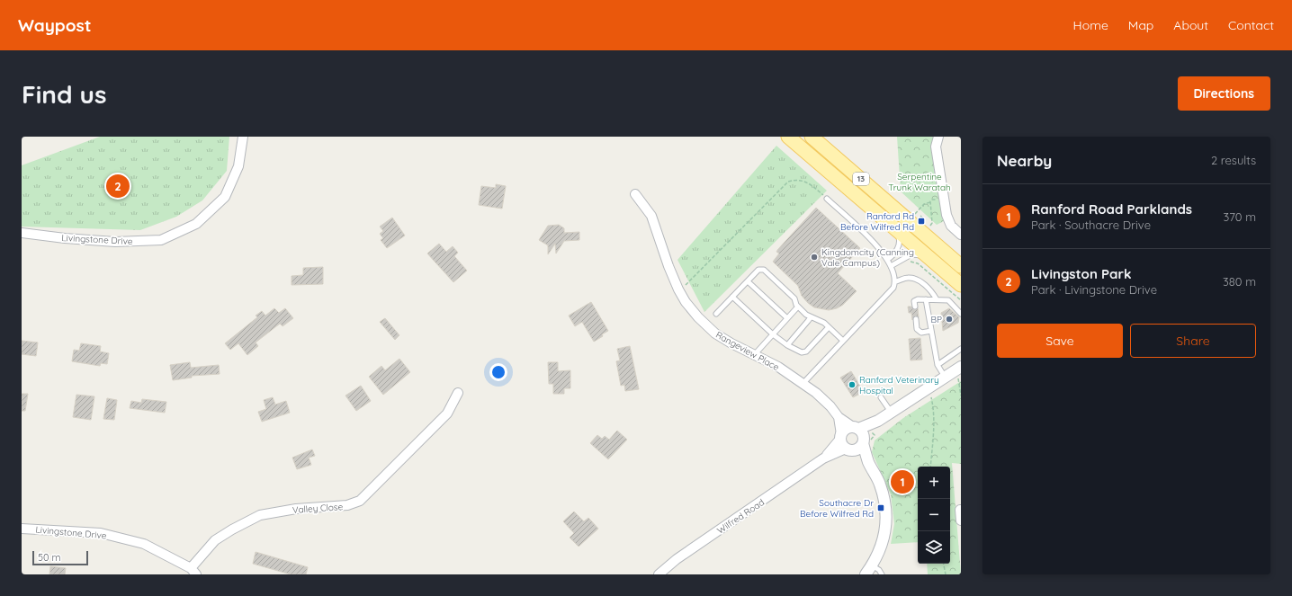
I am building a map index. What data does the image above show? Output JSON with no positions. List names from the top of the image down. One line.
{"streets":{"main road":["13"],"street":["Livingstone Drive","Rangeview Place","Valley Close","Wilfred Road"]},"crossings":[["Livingstone Drive","Valley Close"],["Rangeview Place","Wilfred Road"]],"parks":["Serpentine Trunk Waratah"],"places":{"transit":["Ranford Rd Before Wilfred Rd","Southacre Dr Before Wilfred Rd"],"other":["Kingdomcity (Canning Vale Campus)","BP","Ranford Veterinary Hospital"]},"scale_bar":"50 m","page":{"header":"Waypost","nav":["Home","Map","About","Contact"],"buttons":["Directions",["Save","Share"]],"title":"Find us","heading":["Nearby","2 results"],"pins":["2","1"],"list":[{"mark":"1","name":"Ranford Road Parklands","note":"Park · Southacre Drive","value":"370 m"},{"mark":"2","name":"Livingston Park","note":"Park · Livingstone Drive","value":"380 m"}],"map_buttons":["+","−"],"scale":"50 m"}}
